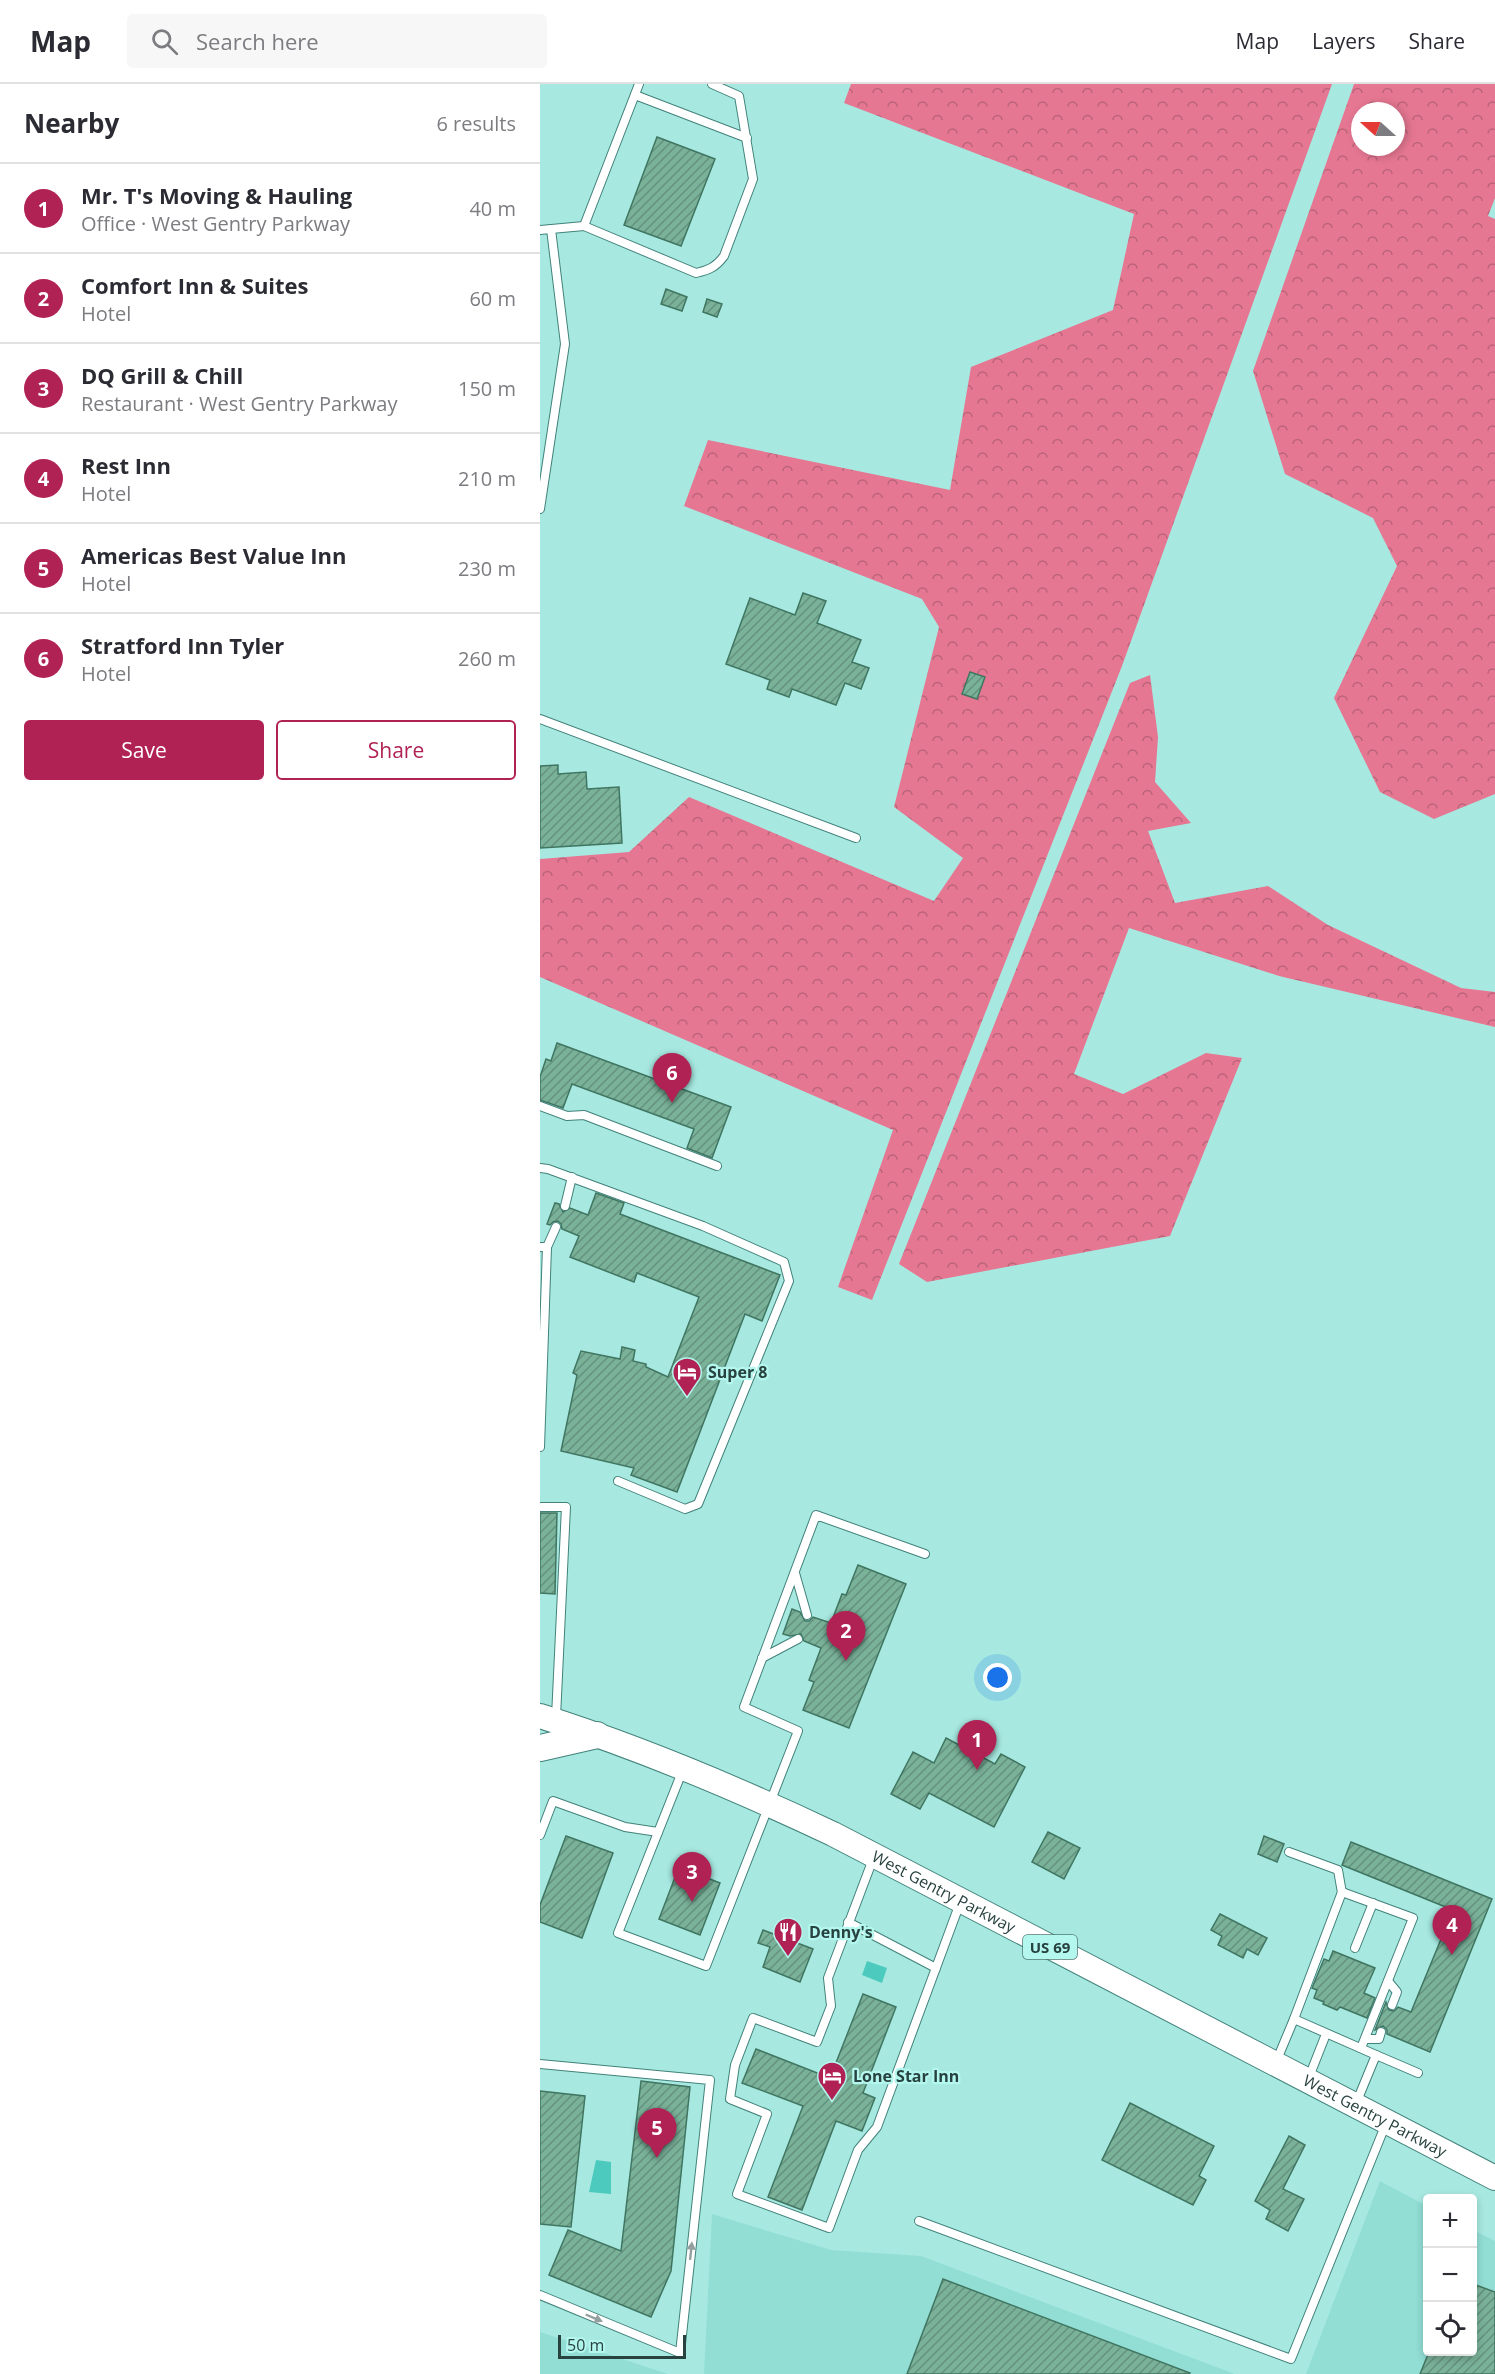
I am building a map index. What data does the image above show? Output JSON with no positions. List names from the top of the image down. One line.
{"streets":{"main road":["West Gentry Parkway","US 69"]},"places":{"hotel":["Super 8","Lone Star Inn"],"restaurant":["Denny's"]},"scale_bar":"50 m","north":"left","page":{"header":"Map","search":"Search here","nav":["Map","Layers","Share"],"heading":["Nearby","6 results"],"list":[{"mark":"1","name":"Mr. T's Moving & Hauling","note":"Office · West Gentry Parkway","value":"40 m"},{"mark":"2","name":"Comfort Inn & Suites","note":"Hotel","value":"60 m"},{"mark":"3","name":"DQ Grill & Chill","note":"Restaurant · West Gentry Parkway","value":"150 m"},{"mark":"4","name":"Rest Inn","note":"Hotel","value":"210 m"},{"mark":"5","name":"Americas Best Value Inn","note":"Hotel","value":"230 m"},{"mark":"6","name":"Stratford Inn Tyler","note":"Hotel","value":"260 m"}],"buttons":["Save","Share"],"pins":["6","2","1","3","4","5"],"map_buttons":["+","−"],"scale":"50 m"}}
